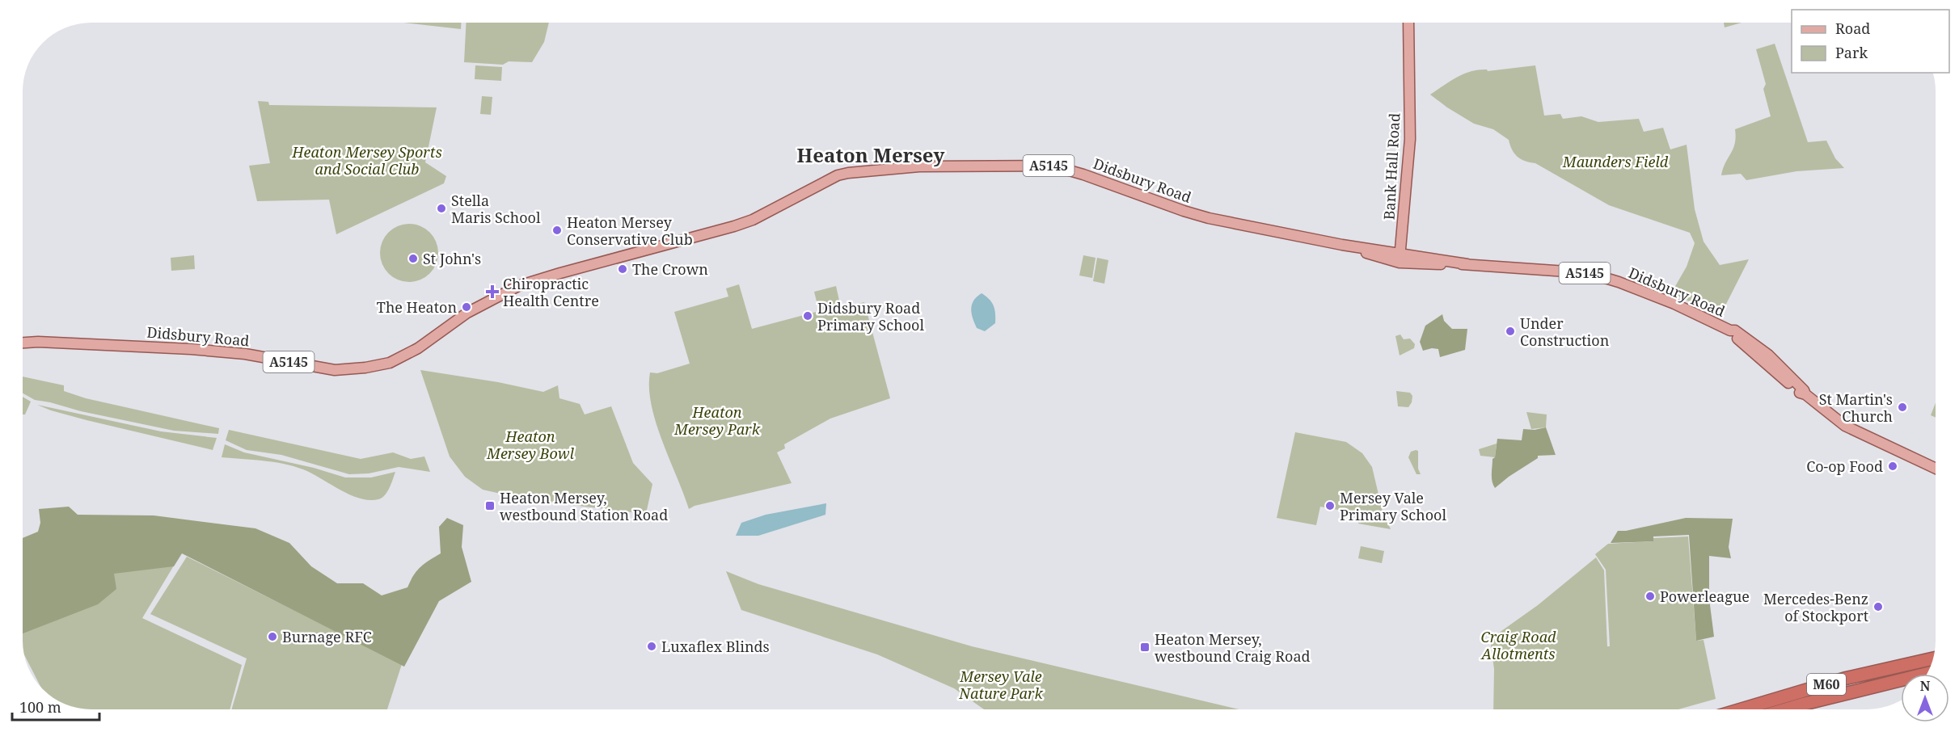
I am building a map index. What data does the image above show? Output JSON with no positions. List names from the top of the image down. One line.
{"streets":{"highway":["M60"],"main road":["A5145","Bank Hall Road","Didsbury Road"]},"crossings":[["Bank Hall Road","Didsbury Road"]],"districts":["Heaton Mersey"],"parks":["Heaton Mersey Sports and Social Club","Maunders Field","Heaton Mersey Park","Heaton Mersey Bowl","Craig Road Allotments","Mersey Vale Nature Park"],"places":{"other":["Stella Maris School","Heaton Mersey Conservative Club","St John's","The Crown","The Heaton","Didsbury Road Primary School","Under Construction","St Martin's Church","Co-op Food","Mersey Vale Primary School","Powerleague","Mercedes-Benz of Stockport","Burnage RFC","Luxaflex Blinds"],"health":["Chiropractic Health Centre"],"transit":["Heaton Mersey, westbound Station Road","Heaton Mersey, westbound Craig Road"]},"legend":["Road","Park"],"scale_bar":"100 m","north":"top"}
